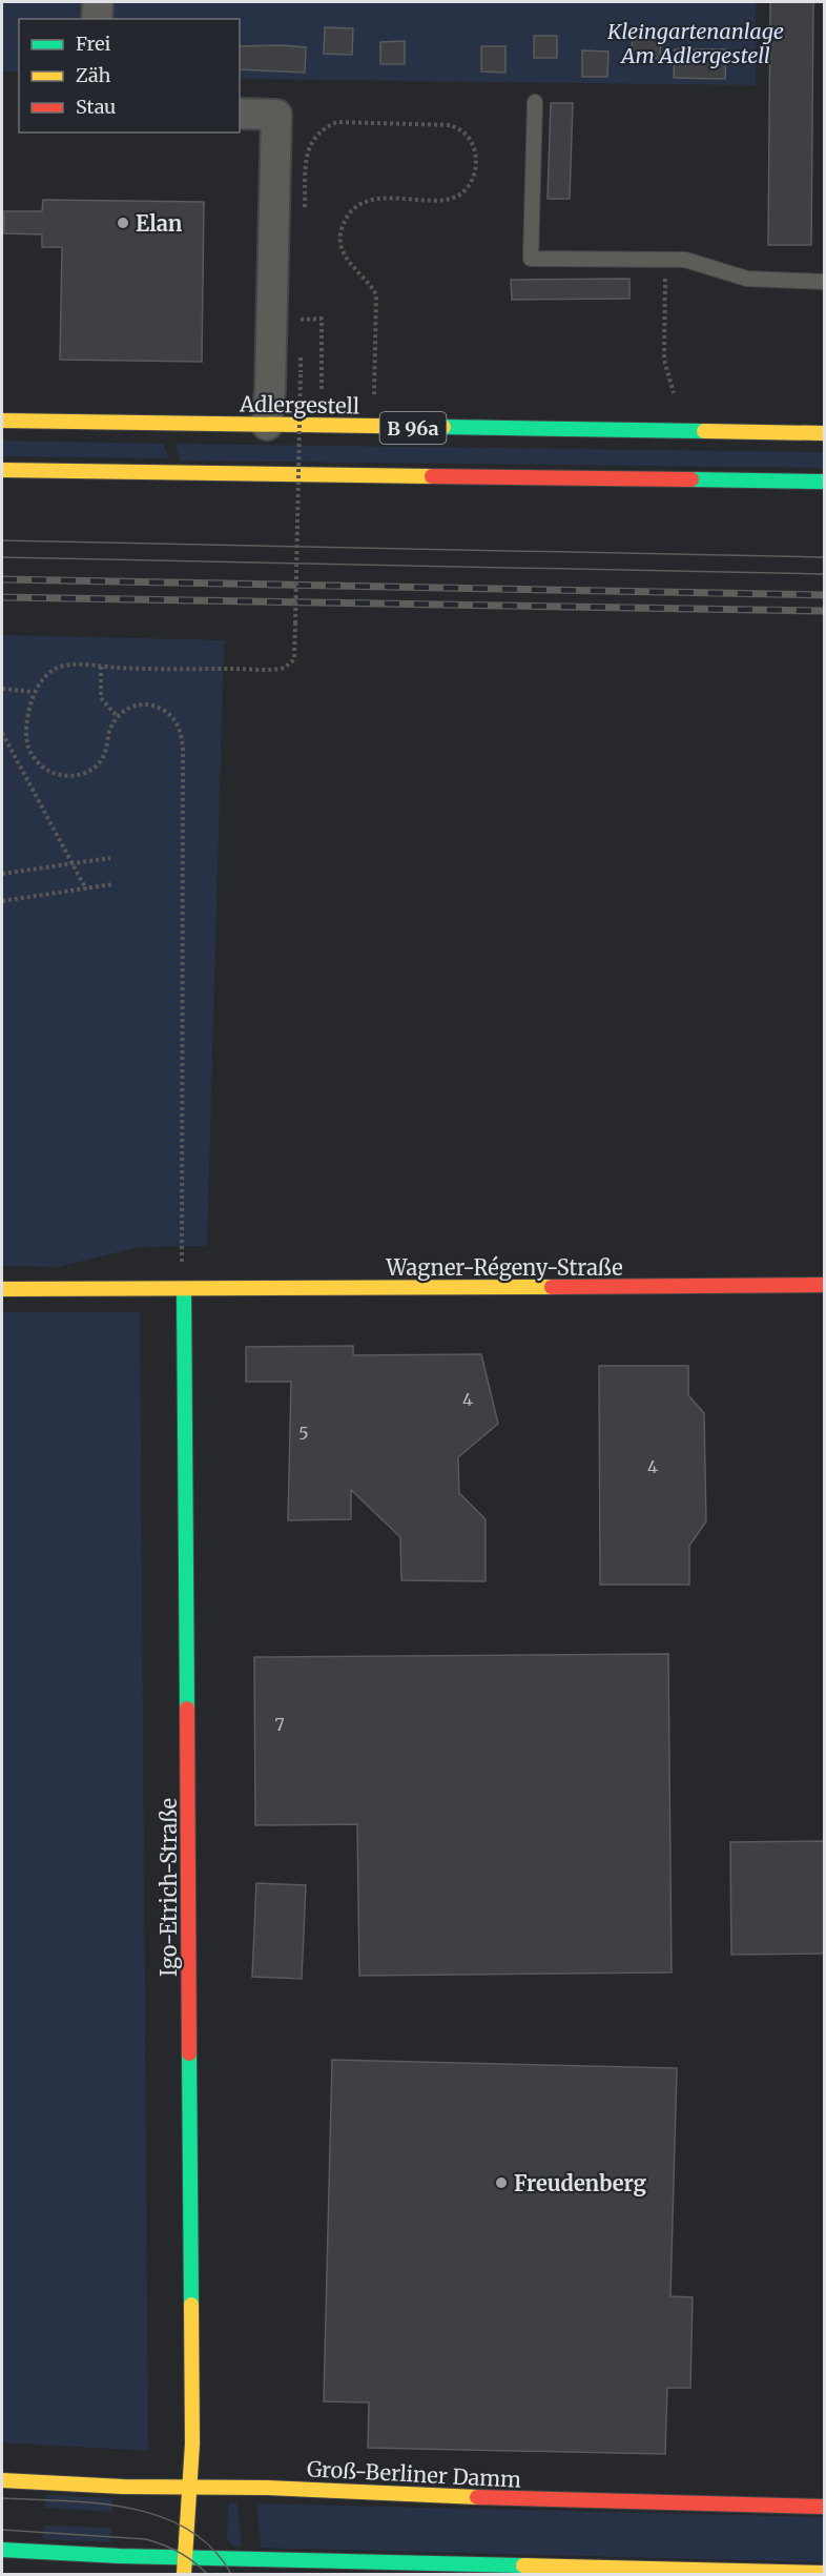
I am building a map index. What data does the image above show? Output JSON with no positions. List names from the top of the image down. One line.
{"streets":{"main road":["Adlergestell","B 96a","Wagner-Régeny-Straße","Igo-Etrich-Straße","Groß-Berliner Damm"]},"crossings":[["Wagner-Régeny-Straße","Igo-Etrich-Straße"],["Igo-Etrich-Straße","Groß-Berliner Damm"]],"parks":["Kleingartenanlage Am Adlergestell"],"places":["Elan","Freudenberg"],"house_numbers":["4","5","4","7"],"legend":["Frei","Zäh","Stau"]}
